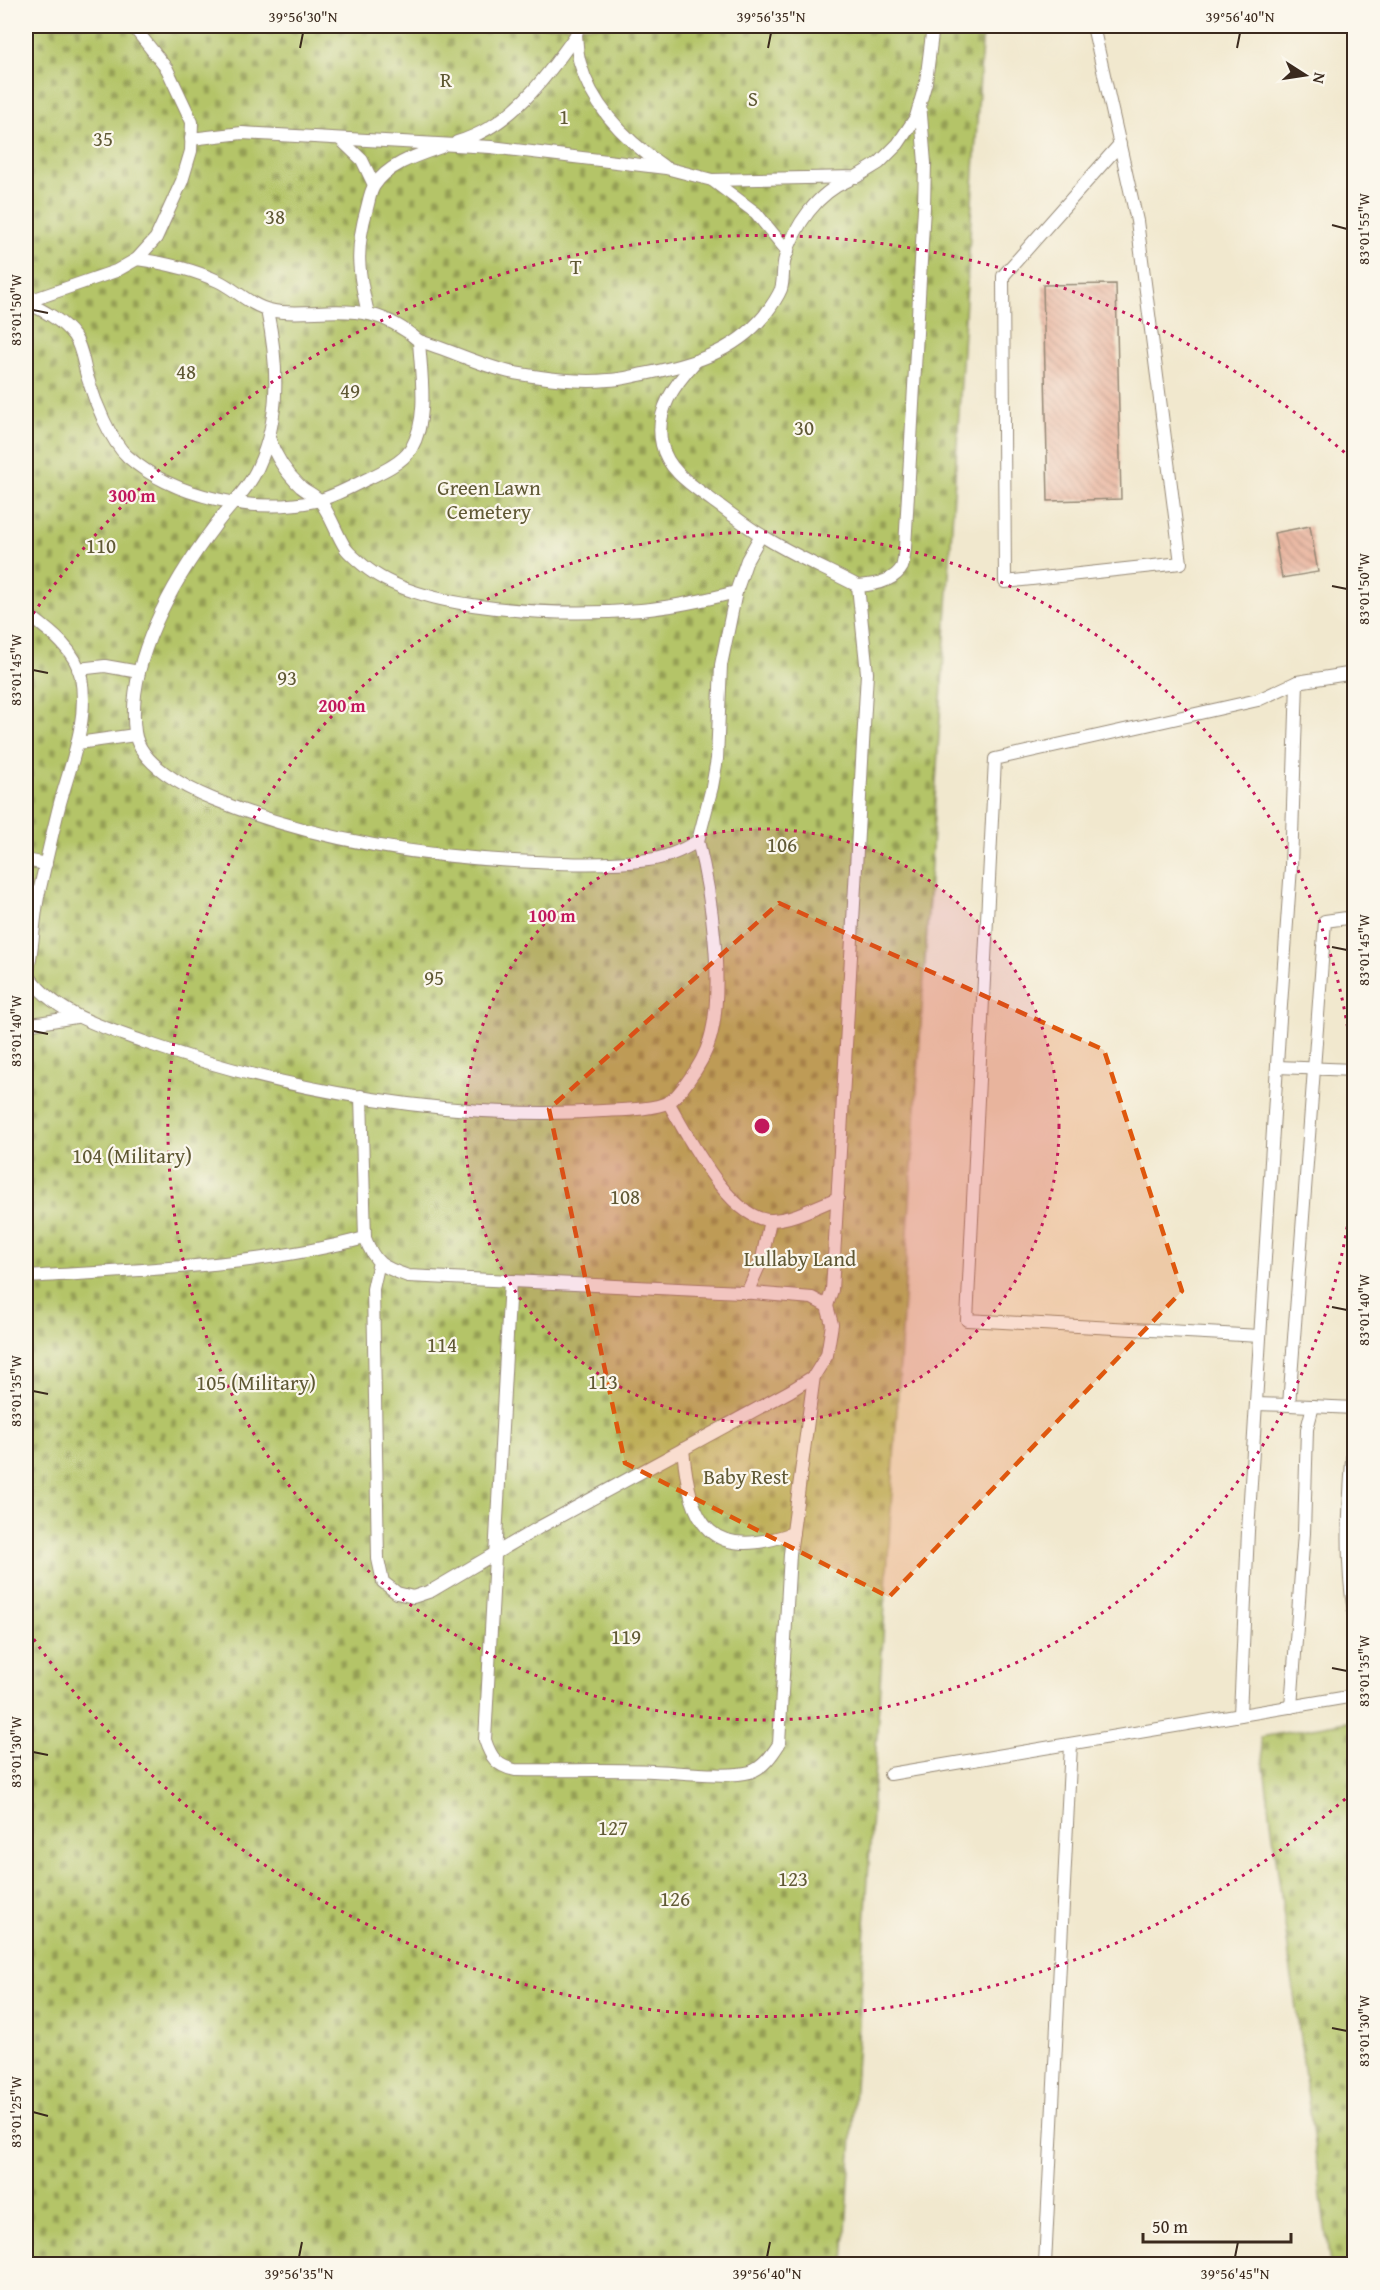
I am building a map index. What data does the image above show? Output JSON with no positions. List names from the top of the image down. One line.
{"parks":["R","S","1","35","38","T","48","49","30","Green Lawn Cemetery","110","93","106","95","104 (Military)","108","Lullaby Land","114","113","105 (Military)","Baby Rest","119","127","123","126"],"scale_bar":"50 m","north":"right","coordinates":["39°56'30\"N","39°56'35\"N","39°56'40\"N","83°01'55\"W","83°01'50\"W","83°01'45\"W","83°01'40\"W","83°01'35\"W","83°01'30\"W","83°01'25\"W","39°56'45\"N"],"rings":["300 m","200 m","100 m"]}
